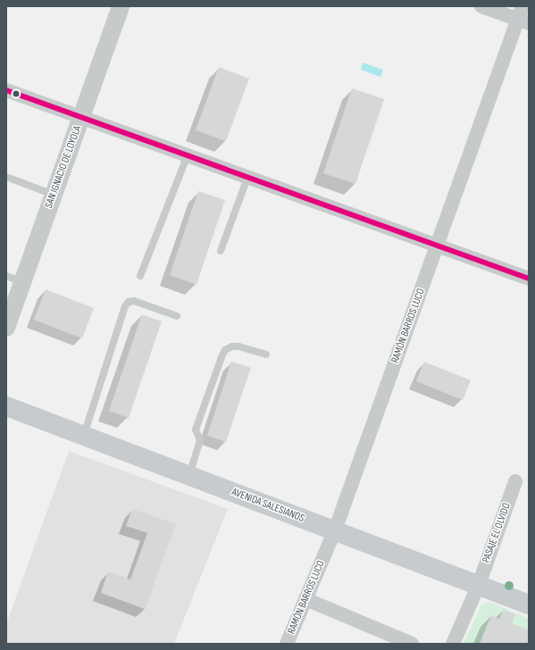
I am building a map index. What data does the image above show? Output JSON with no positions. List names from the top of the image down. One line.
{"streets":{"main road":["AVENIDA SALESIANOS"],"street":["SAN IGNACIO DE LOYOLA","RAMÓN BARROS LUCO","PASAJE EL OLVIDO"]},"crossings":[["RAMÓN BARROS LUCO","AVENIDA SALESIANOS"],["AVENIDA SALESIANOS","PASAJE EL OLVIDO"]]}
